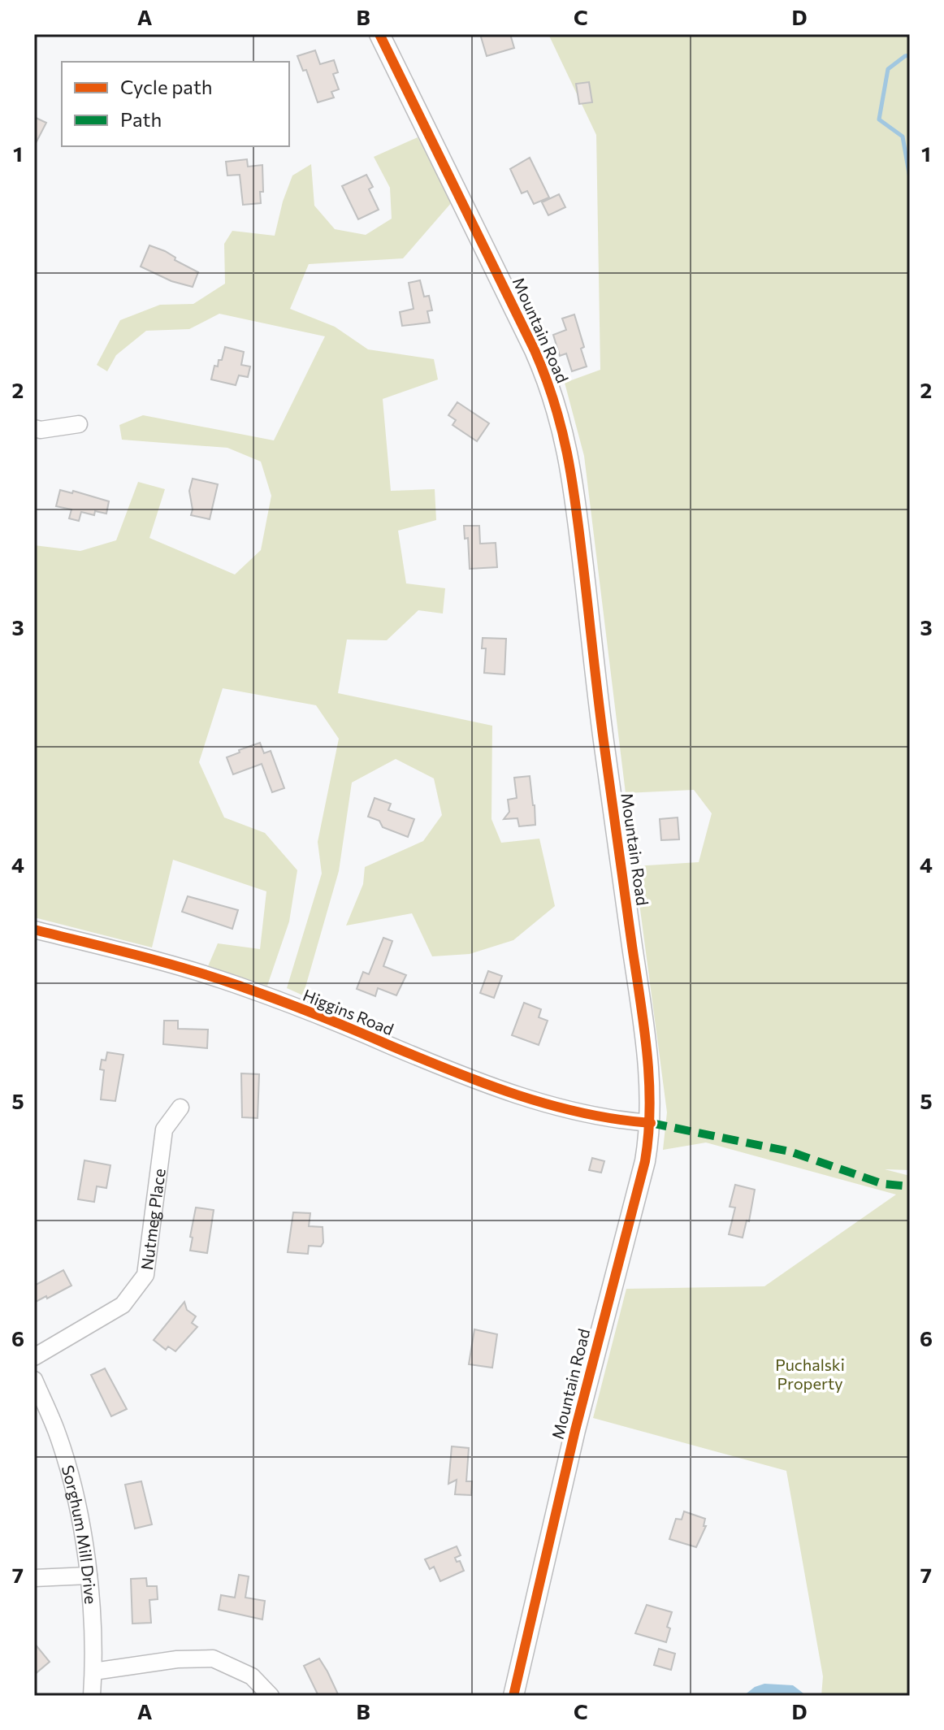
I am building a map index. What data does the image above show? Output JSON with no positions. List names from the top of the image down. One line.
{"streets":{"main road":["Mountain Road"],"street":["Higgins Road","Nutmeg Place","Sorghum Mill Drive"]},"crossings":[["Mountain Road","Higgins Road"]],"parks":["Puchalski Property"],"legend":["Cycle path","Path"],"grid":{"columns":["A","B","C","D"],"rows":["1","2","3","4","5","6","7"]}}
